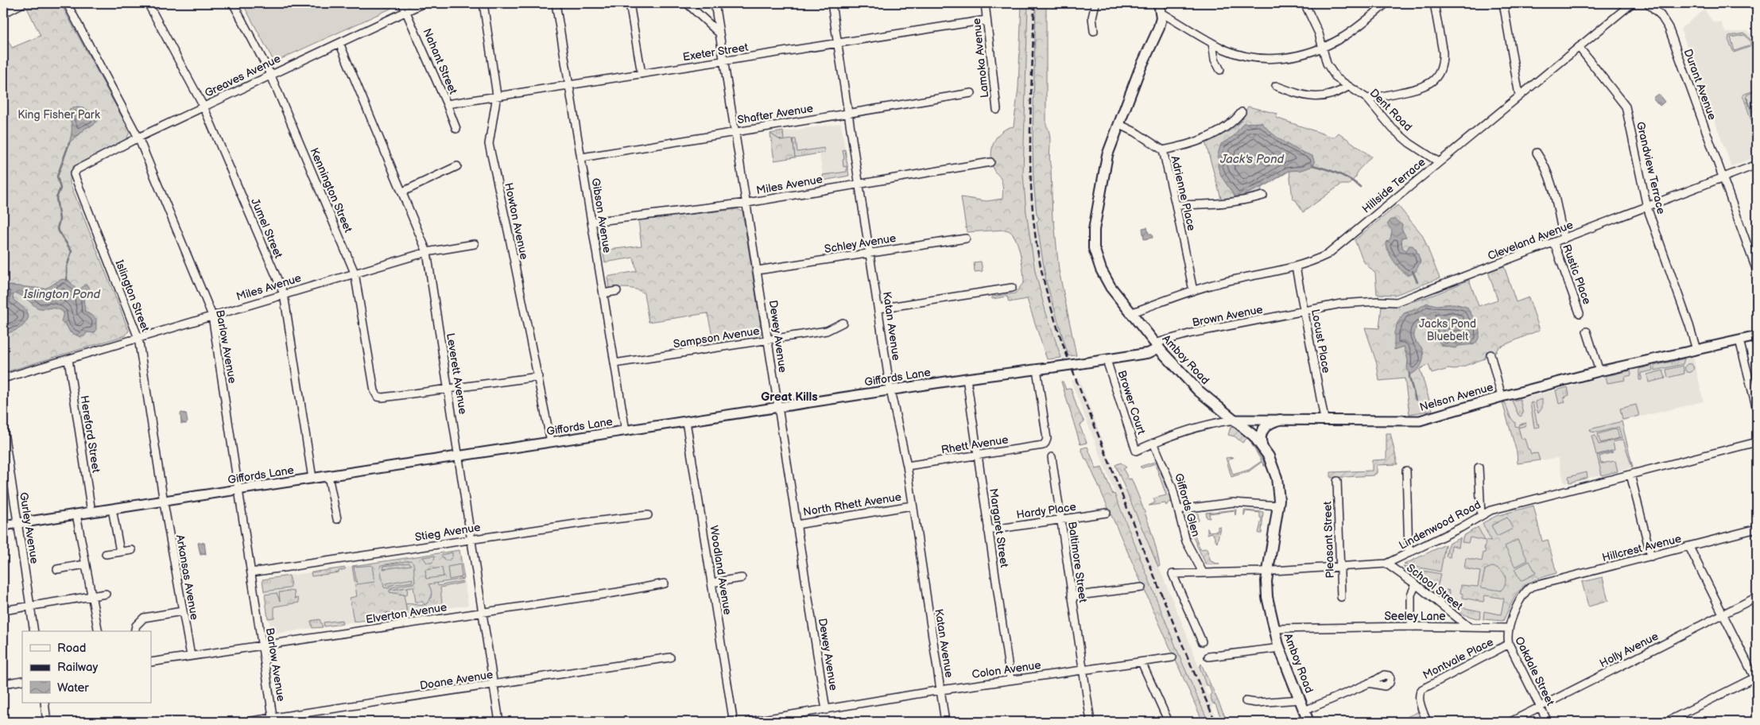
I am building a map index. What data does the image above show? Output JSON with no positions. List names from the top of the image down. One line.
{"streets":{"main road":["Amboy Road"],"street":["Exeter Street","Lamoka Avenue","Nahant Street","Greaves Avenue","Durant Avenue","Dent Road","Shafter Avenue","Grandview Terrace","Miles Avenue","Hillside Terrace","Kennington Street","Adrienne Place","Gibson Avenue","Howton Avenue","Jumel Street","Cleveland Avenue","Schley Avenue","Rustic Place","Islington Street","Brown Avenue","Katan Avenue","Dewey Avenue","Sampson Avenue","Locust Place","Barlow Avenue","Leverett Avenue","Giffords Lane","Nelson Avenue","Brower Court","Hereford Street","Rhett Avenue","North Rhett Avenue","Giffords Glen","Hardy Place","Lindenwood Road","Gurley Avenue","Margaret Street","Stieg Avenue","Pleasant Street","Hillcrest Avenue","Baltimore Street","Woodland Avenue","Arkansas Avenue","School Street","Elverton Avenue","Seeley Lane","Holly Avenue","Montvale Place","Colon Avenue","Oakdale Street","Doane Avenue"]},"crossings":[["Exeter Street","Lamoka Avenue"],["Exeter Street","Nahant Street"],["Exeter Street","Gibson Avenue"],["Exeter Street","Howton Avenue"],["Exeter Street","Katan Avenue"],["Exeter Street","Dewey Avenue"],["Nahant Street","Greaves Avenue"],["Greaves Avenue","Kennington Street"],["Greaves Avenue","Jumel Street"],["Greaves Avenue","Islington Street"],["Greaves Avenue","Barlow Avenue"],["Greaves Avenue","Leverett Avenue"],["Durant Avenue","Cleveland Avenue"],["Dent Road","Hillside Terrace"],["Shafter Avenue","Gibson Avenue"],["Shafter Avenue","Katan Avenue"],["Shafter Avenue","Dewey Avenue"],["Grandview Terrace","Hillside Terrace"],["Grandview Terrace","Cleveland Avenue"],["Grandview Terrace","Nelson Avenue"],["Miles Avenue","Kennington Street"],["Miles Avenue","Gibson Avenue"],["Miles Avenue","Jumel Street"],["Miles Avenue","Islington Street"],["Miles Avenue","Katan Avenue"],["Miles Avenue","Dewey Avenue"],["Miles Avenue","Barlow Avenue"],["Miles Avenue","Leverett Avenue"],["Miles Avenue","Hereford Street"],["Hillside Terrace","Adrienne Place"],["Hillside Terrace","Locust Place"],["Hillside Terrace","Amboy Road"],["Kennington Street","Leverett Avenue"],["Adrienne Place","Amboy Road"],["Gibson Avenue","Sampson Avenue"],["Gibson Avenue","Giffords Lane"],["Howton Avenue","Giffords Lane"],["Jumel Street","Giffords Lane"],["Cleveland Avenue","Rustic Place"],["Cleveland Avenue","Brown Avenue"],["Cleveland Avenue","Locust Place"],["Schley Avenue","Katan Avenue"],["Schley Avenue","Dewey Avenue"],["Islington Street","Giffords Lane"],["Islington Street","Arkansas Avenue"],["Brown Avenue","Locust Place"],["Brown Avenue","Amboy Road"],["Brown Avenue","Giffords Lane"],["Katan Avenue","Giffords Lane"],["Katan Avenue","Rhett Avenue"],["Katan Avenue","North Rhett Avenue"],["Katan Avenue","Colon Avenue"],["Dewey Avenue","Sampson Avenue"],["Dewey Avenue","Giffords Lane"],["Dewey Avenue","North Rhett Avenue"],["Dewey Avenue","Colon Avenue"],["Locust Place","Nelson Avenue"],["Barlow Avenue","Giffords Lane"],["Barlow Avenue","Stieg Avenue"],["Barlow Avenue","Elverton Avenue"],["Barlow Avenue","Doane Avenue"],["Amboy Road","Giffords Lane"],["Amboy Road","Nelson Avenue"],["Amboy Road","Lindenwood Road"],["Amboy Road","Seeley Lane"],["Leverett Avenue","Giffords Lane"],["Leverett Avenue","Stieg Avenue"],["Leverett Avenue","Elverton Avenue"],["Leverett Avenue","Doane Avenue"],["Giffords Lane","Brower Court"],["Giffords Lane","Hereford Street"],["Giffords Lane","Rhett Avenue"],["Giffords Lane","Gurley Avenue"],["Giffords Lane","Margaret Street"],["Giffords Lane","Woodland Avenue"],["Giffords Lane","Arkansas Avenue"],["Nelson Avenue","Brower Court"],["Nelson Avenue","Giffords Glen"],["Rhett Avenue","Margaret Street"],["Giffords Glen","Lindenwood Road"],["Hardy Place","Margaret Street"],["Hardy Place","Baltimore Street"],["Lindenwood Road","Pleasant Street"],["Lindenwood Road","School Street"],["Margaret Street","Colon Avenue"],["Hillcrest Avenue","Seeley Lane"],["Hillcrest Avenue","Oakdale Street"],["Baltimore Street","Colon Avenue"],["Arkansas Avenue","Elverton Avenue"],["School Street","Seeley Lane"],["Seeley Lane","Oakdale Street"],["Holly Avenue","Oakdale Street"],["Montvale Place","Oakdale Street"]],"districts":["Great Kills"],"water":["Jack's Pond","Islington Pond"],"parks":["King Fisher Park","Jacks Pond Bluebelt"],"legend":["Road","Railway","Water"]}
